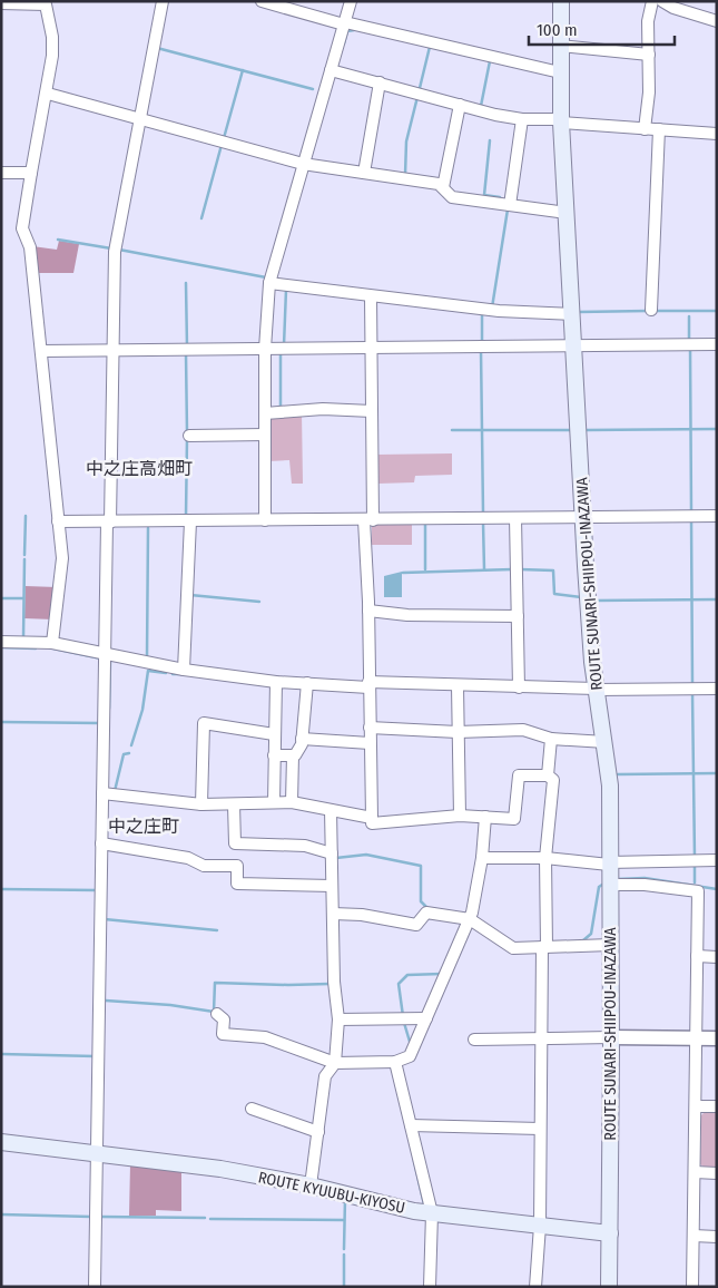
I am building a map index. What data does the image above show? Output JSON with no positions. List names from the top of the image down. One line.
{"streets":{"main road":["ROUTE SUNARI-SHIIPOU-INAZAWA","ROUTE KYUUBU-KIYOSU"]},"crossings":[["ROUTE SUNARI-SHIIPOU-INAZAWA","ROUTE KYUUBU-KIYOSU"]],"districts":["中之庄高畑町","中之庄町"],"scale_bar":"100 m"}
